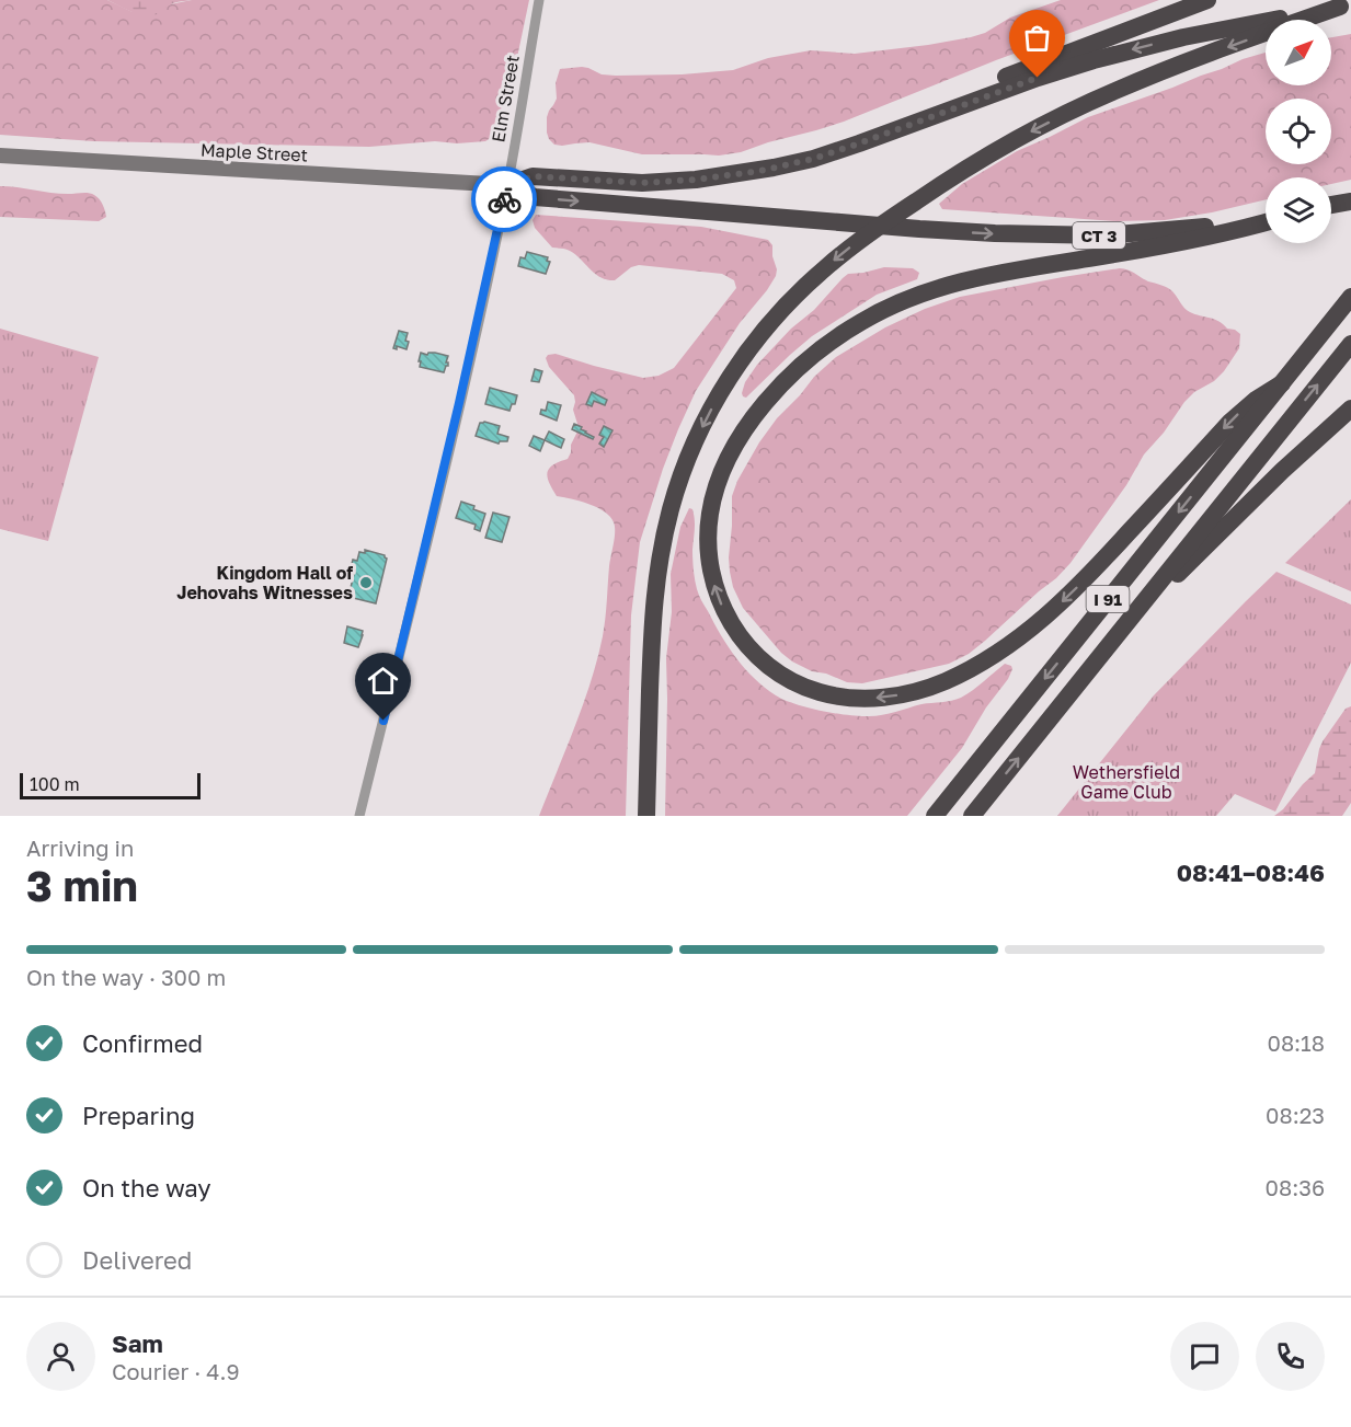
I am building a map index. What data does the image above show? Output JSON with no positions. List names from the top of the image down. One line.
{"streets":{"highway":["CT 3","I 91"],"main road":["Maple Street"],"street":["Elm Street"]},"crossings":[["Elm Street","Maple Street"],["Elm Street","CT 3"],["Maple Street","CT 3"]],"parks":["Wethersfield Game Club"],"places":["Kingdom Hall of Jehovahs Witnesses"],"scale_bar":"100 m","north":"top right","page":{"scale":"100 m","heading":["3 min","Arriving in","08:41–08:46"],"panel":["Sam","Courier · 4.9"],"bar":"On the way · 300 m","list":[["Confirmed","08:18"],["Preparing","08:23"],["On the way","08:36"],"Delivered"]}}
